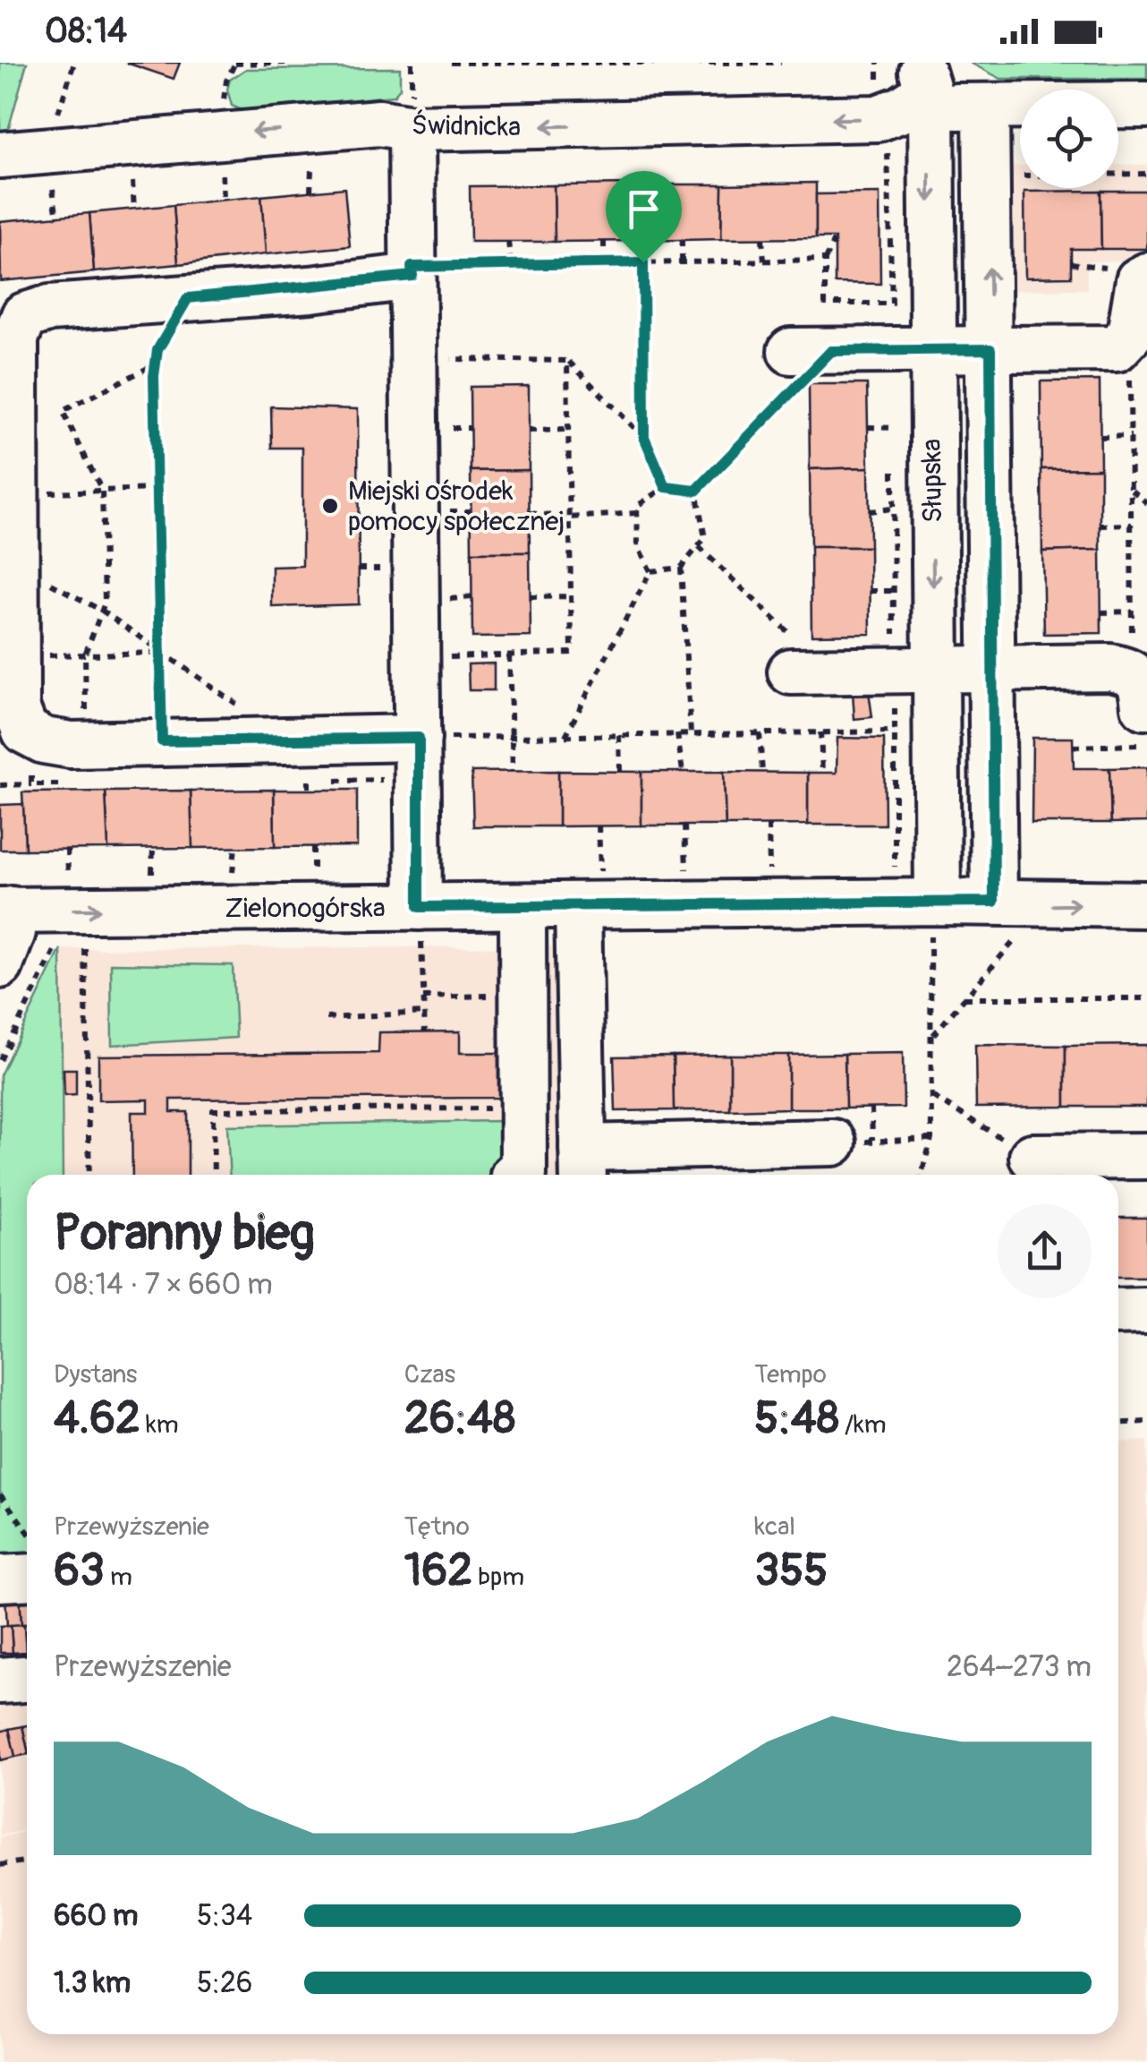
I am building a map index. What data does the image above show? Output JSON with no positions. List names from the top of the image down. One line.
{"streets":{"street":["Świdnicka","Słupska","Zielonogórska"]},"crossings":[["Świdnicka","Słupska"],["Słupska","Zielonogórska"]],"places":["Miejski ośrodek pomocy społecznej"],"page":{"status":"08:14","heading":["Poranny bieg","08:14 · 7 × 660 m"],"stats":[["Dystans","4.62 km"],["Czas","26:48"],["Tempo","5:48 /km"],["Przewyższenie","63 m"],["Tętno","162 bpm"],["kcal","355"]],"chart":["Przewyższenie","264–273 m"],"list":[{"name":"660 m","note":"5:34"},{"name":"1.3 km","note":"5:26"}]}}
